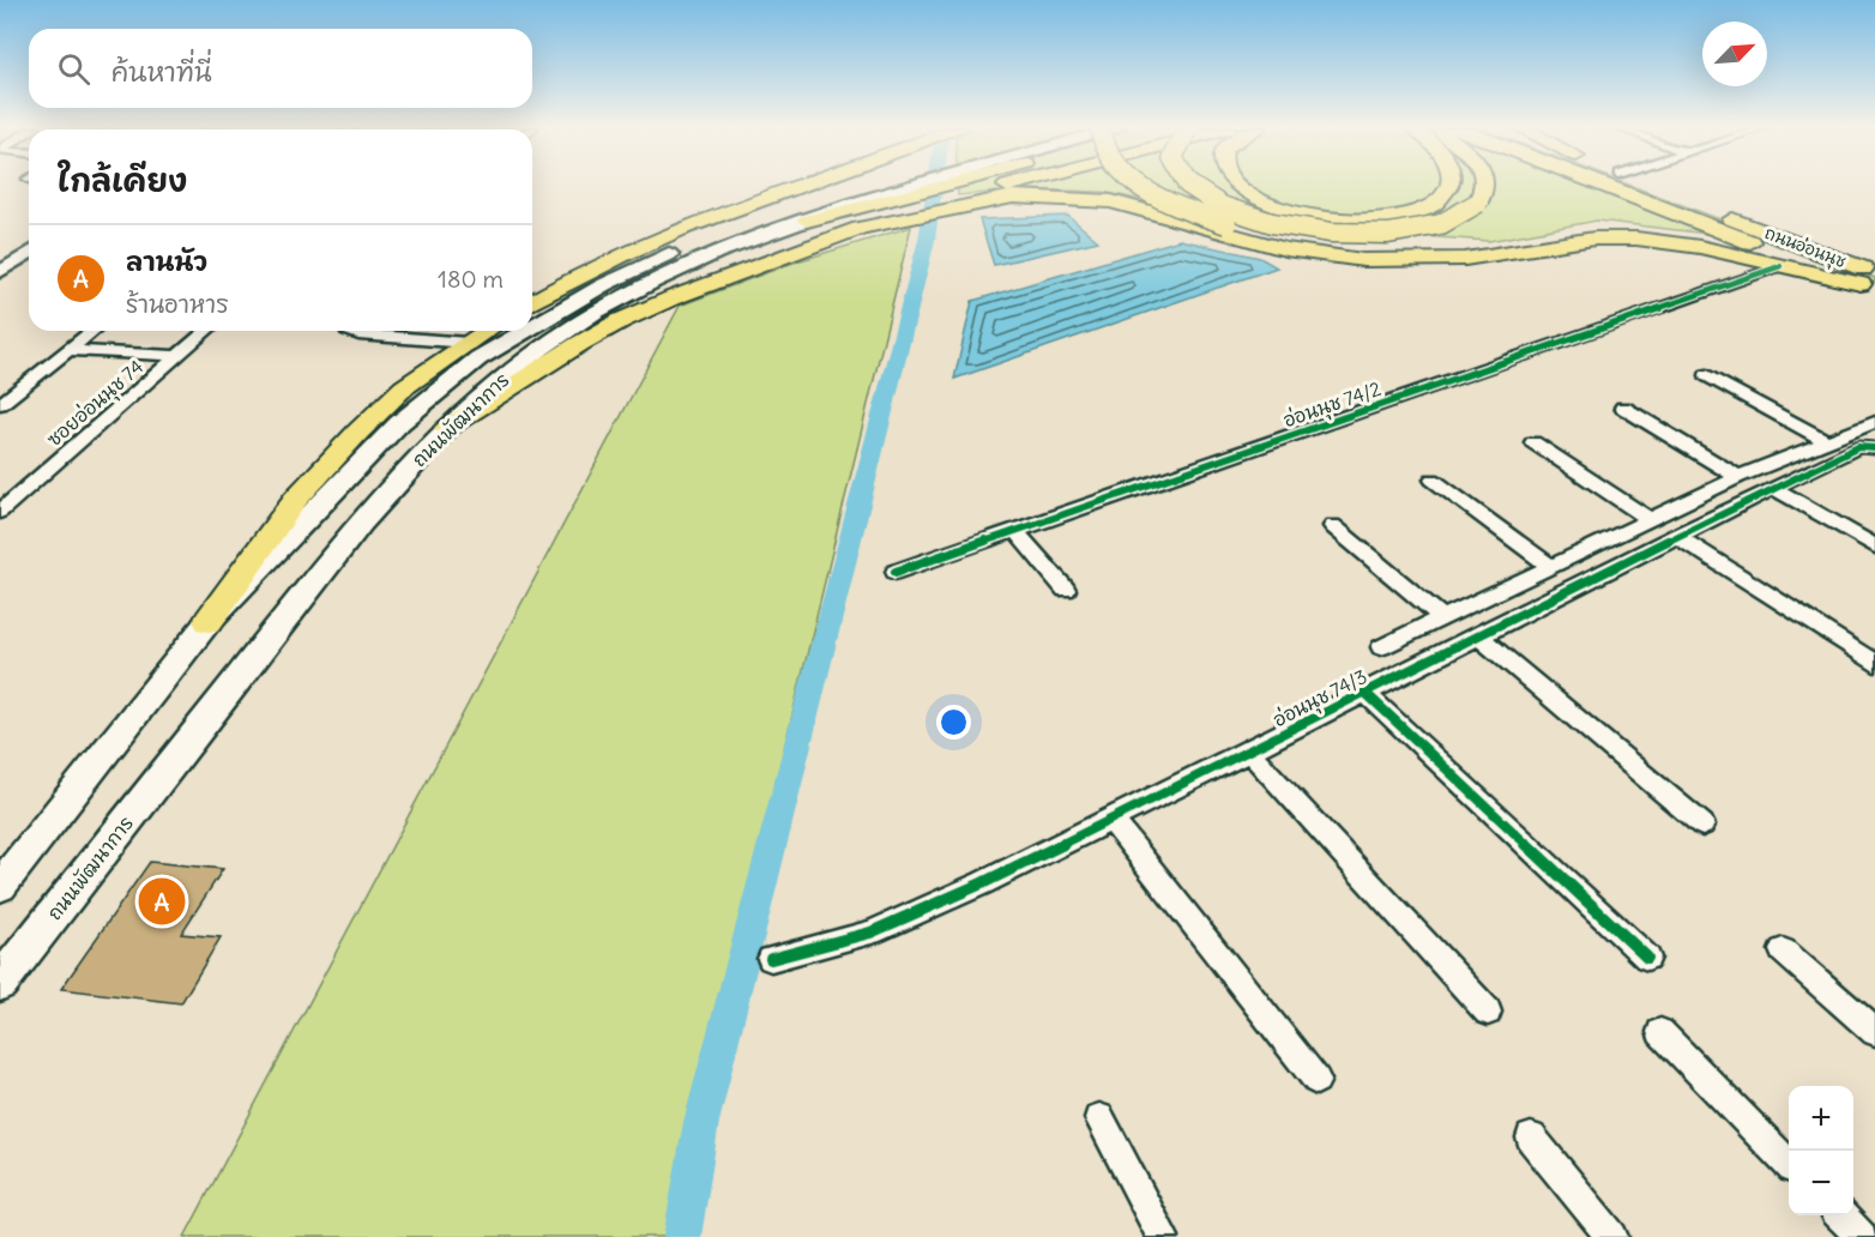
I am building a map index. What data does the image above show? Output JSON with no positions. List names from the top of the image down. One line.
{"streets":{"main road":["ถนนอ่อนนุช","ถนนพัฒนาการ"],"street":["ซอยอ่อนนุช 74","อ่อนนุช 74/2","อ่อนนุช 74/3"]},"north":"top right","page":{"search":"ค้นหาที่นี่","heading":"ใกล้เคียง","list":[{"mark":"A","name":"ลานนัว","note":"ร้านอาหาร","value":"180 m"}],"pins":"A","map_buttons":["+","−"]}}
